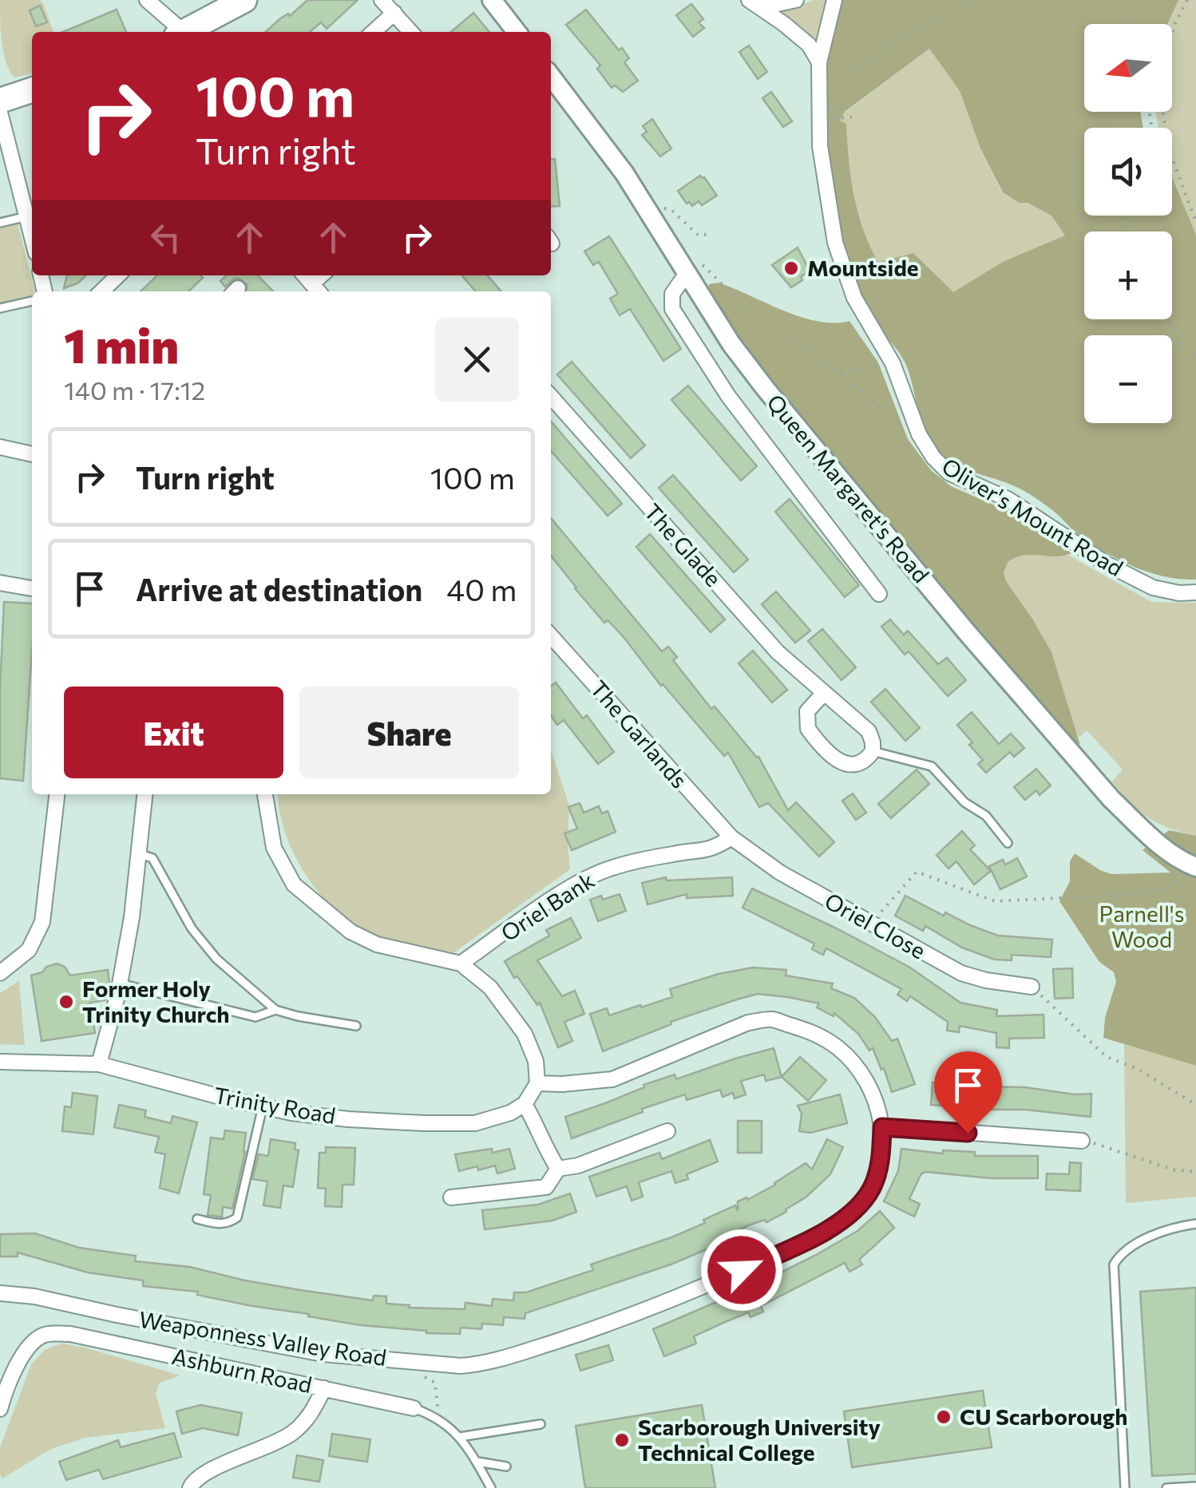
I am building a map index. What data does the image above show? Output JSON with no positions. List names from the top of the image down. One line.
{"streets":{"main road":["Queen Margaret's Road"],"street":["Oliver's Mount Road","The Glade","The Garlands","Oriel Bank","Oriel Close","Trinity Road","Weaponness Valley Road","Ashburn Road"]},"crossings":[["The Garlands","Oriel Bank"],["The Garlands","Oriel Close"],["Oriel Bank","Oriel Close"]],"parks":["Parnell's Wood"],"places":["Mountside","Former Holy Trinity Church","CU Scarborough","Scarborough University Technical College"],"north":"left","page":{"map_buttons":["+","−"],"turn":["100 m","Turn right"],"heading":["1 min","140 m · 17:12"],"list":[{"name":"Turn right","value":"100 m"},{"name":"Arrive at destination","value":"40 m"}],"buttons":["Exit","Share"]}}
